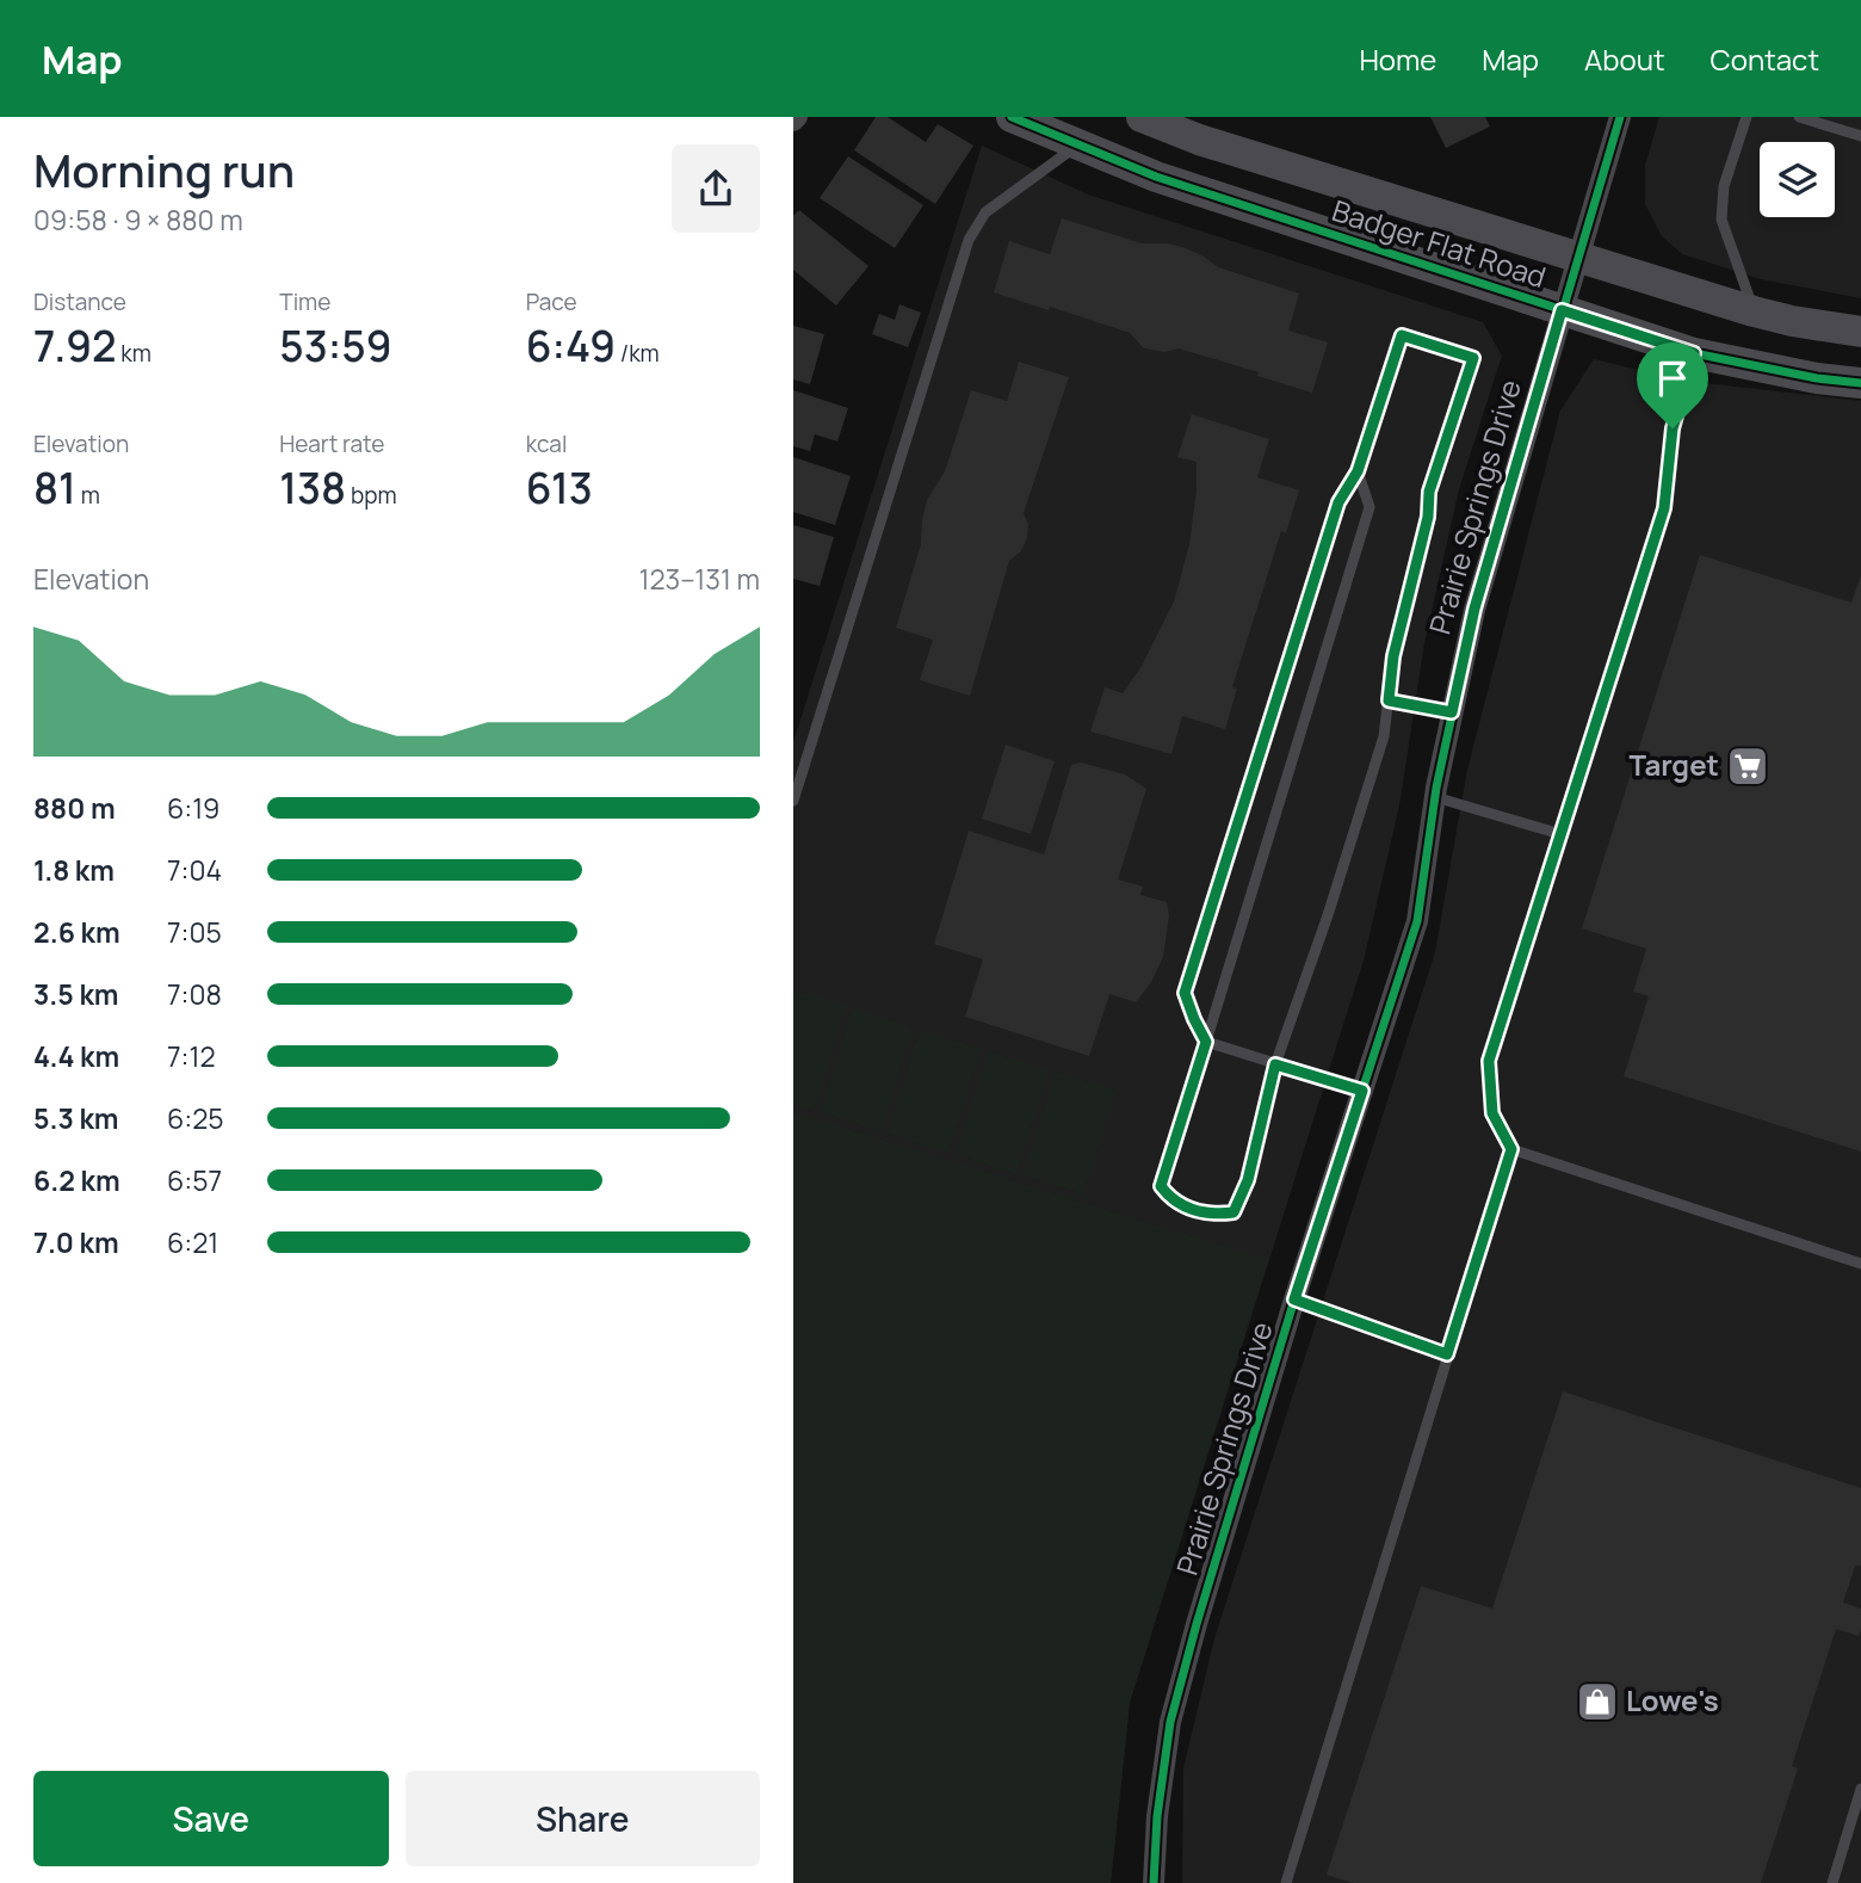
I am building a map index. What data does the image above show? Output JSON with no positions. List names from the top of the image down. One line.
{"streets":{"street":["Badger Flat Road","Prairie Springs Drive"]},"crossings":[["Badger Flat Road","Prairie Springs Drive"]],"places":{"supermarket":["Target"],"shop":["Lowe's"]},"page":{"header":"Map","nav":["Home","Map","About","Contact"],"heading":["Morning run","09:58 · 9 × 880 m"],"stats":[["Distance","7.92 km"],["Time","53:59"],["Pace","6:49 /km"],["Elevation","81 m"],["Heart rate","138 bpm"],["kcal","613"]],"chart":["Elevation","123–131 m"],"list":[{"name":"880 m","note":"6:19"},{"name":"1.8 km","note":"7:04"},{"name":"2.6 km","note":"7:05"},{"name":"3.5 km","note":"7:08"},{"name":"4.4 km","note":"7:12"},{"name":"5.3 km","note":"6:25"},{"name":"6.2 km","note":"6:57"},{"name":"7.0 km","note":"6:21"}],"buttons":["Save","Share"]}}
